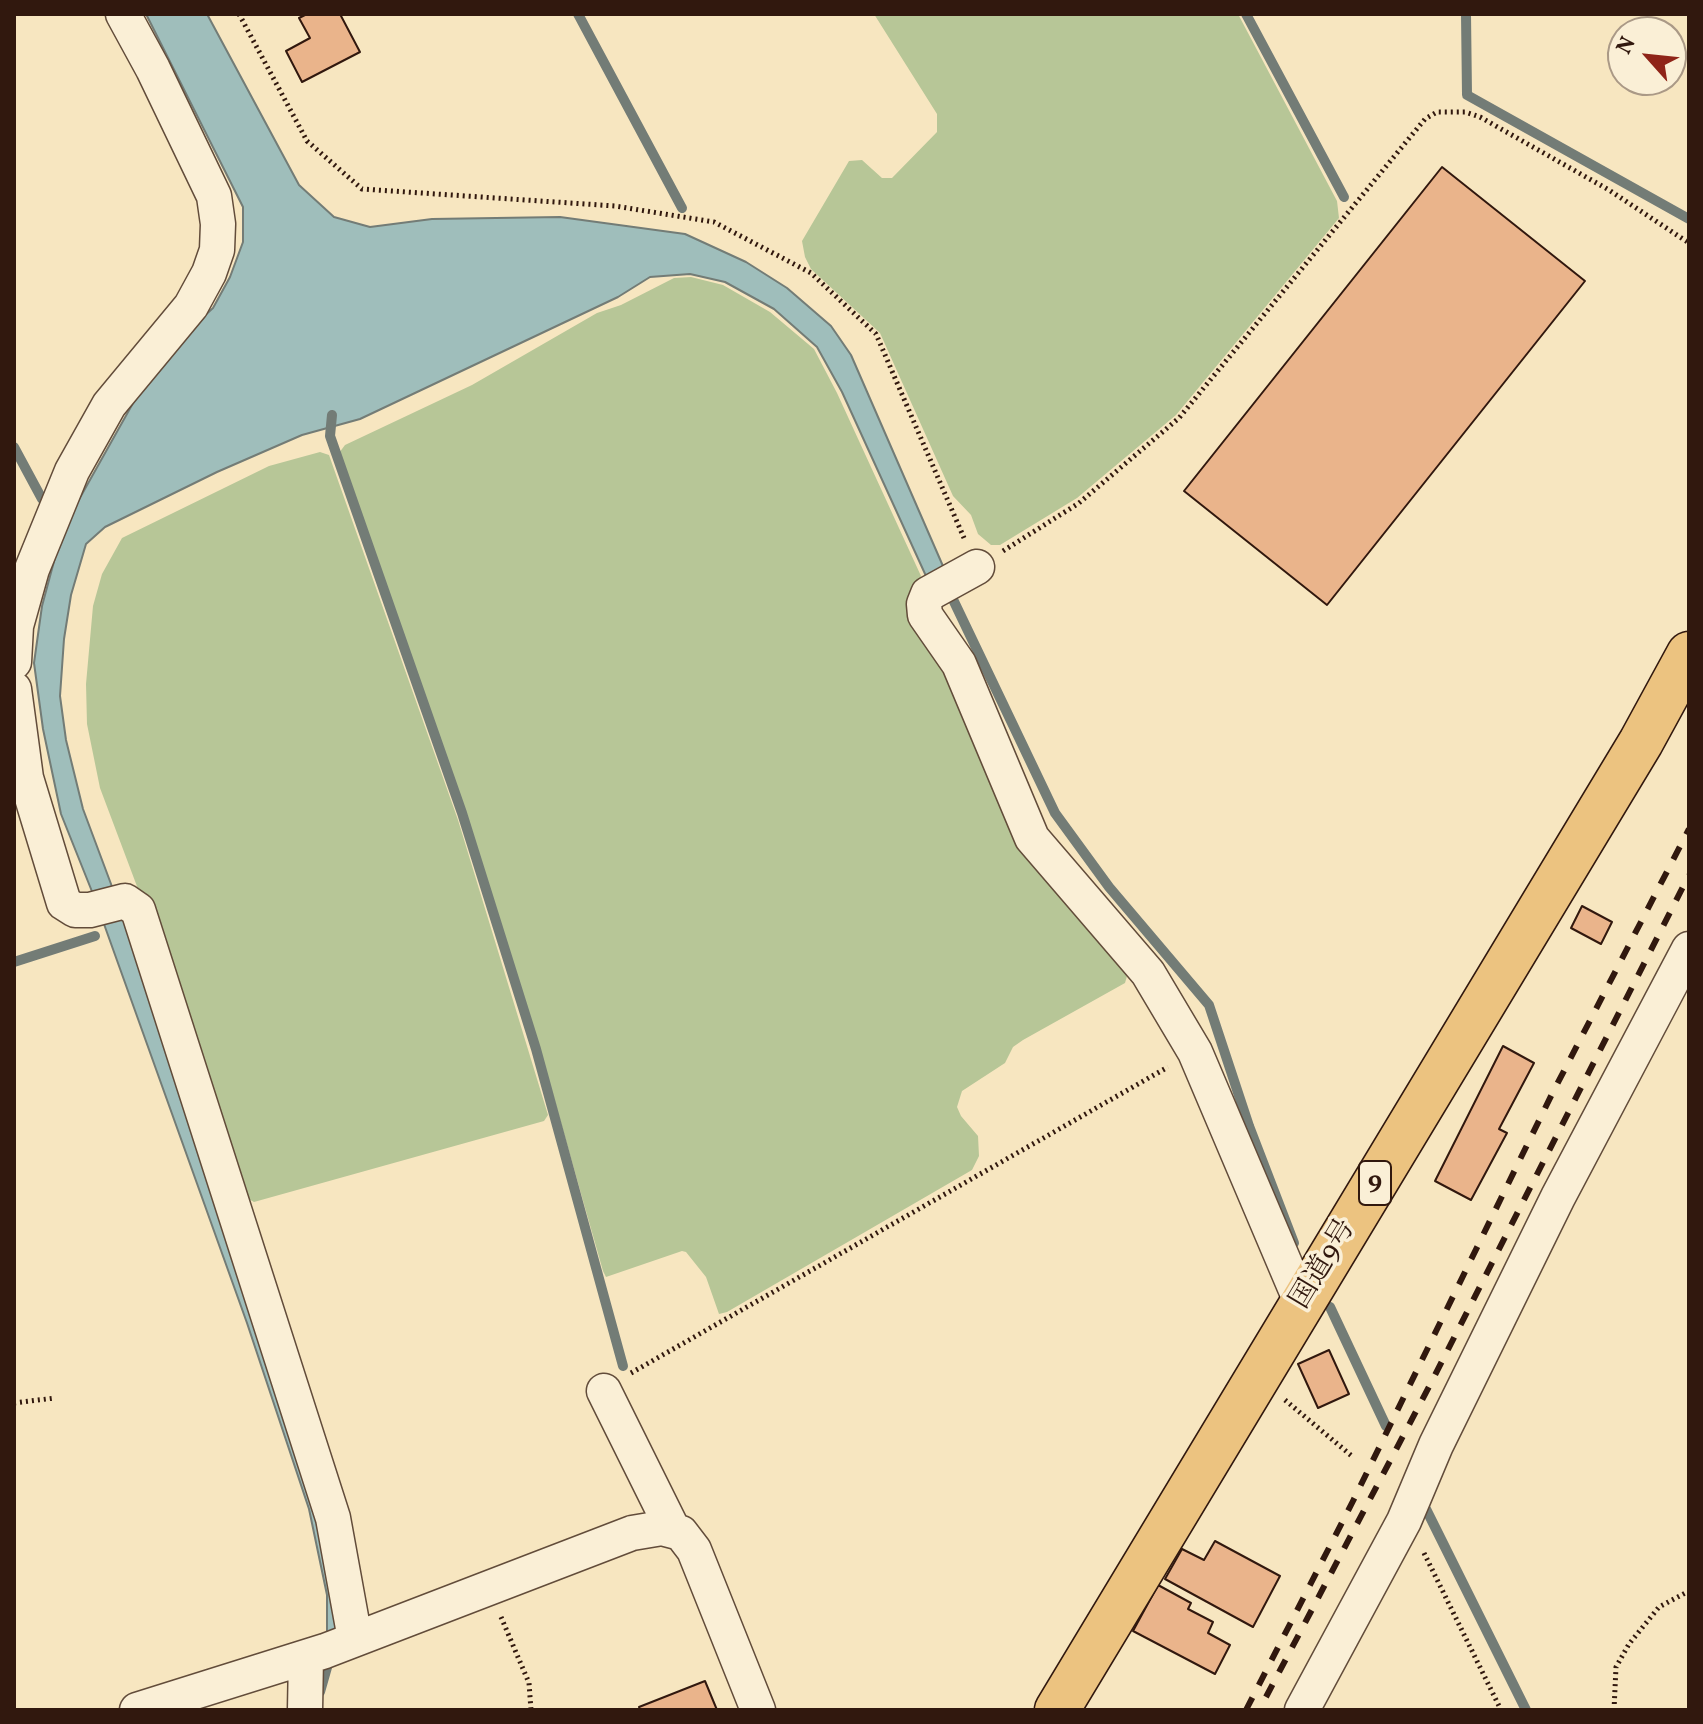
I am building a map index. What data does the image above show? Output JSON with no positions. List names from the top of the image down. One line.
{"streets":{"highway":["9","国道9号"]},"north":"top left"}
